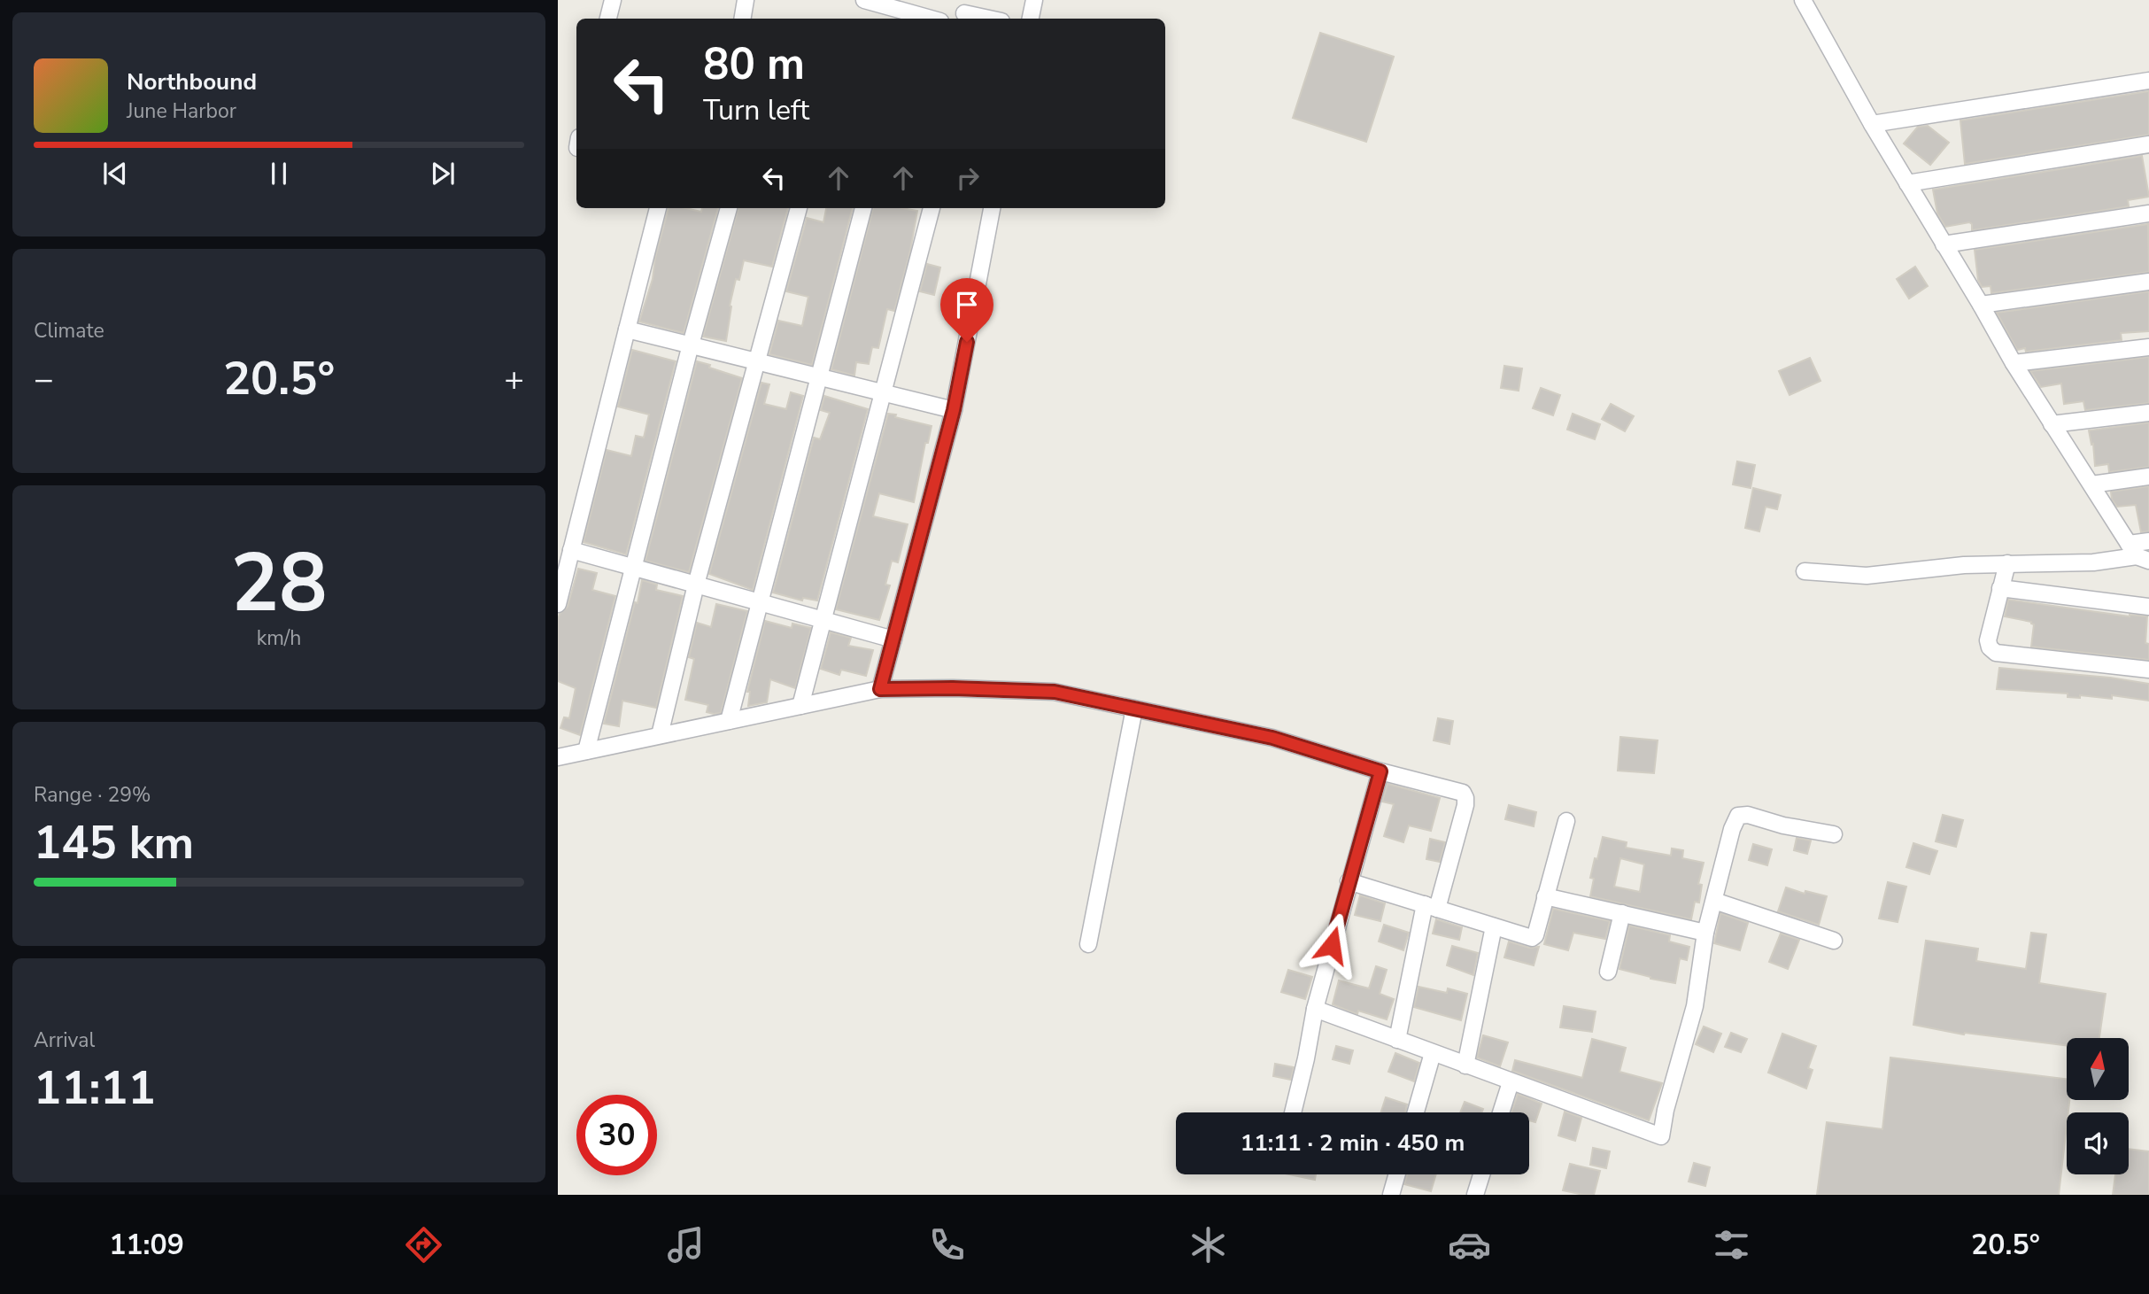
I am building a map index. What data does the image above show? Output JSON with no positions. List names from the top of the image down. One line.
{"north":"top","page":{"turn":["80 m","Turn left"],"song":["Northbound","June Harbor"],"tile":["Climate",["28","km/h"],["Range · 29%","145 km"],["Arrival","11:11"]],"heat":["−","20.5°","+"],"limit":"30","trip":"11:11 · 2 min · 450 m","tabs":["11:09","20.5°"]}}
